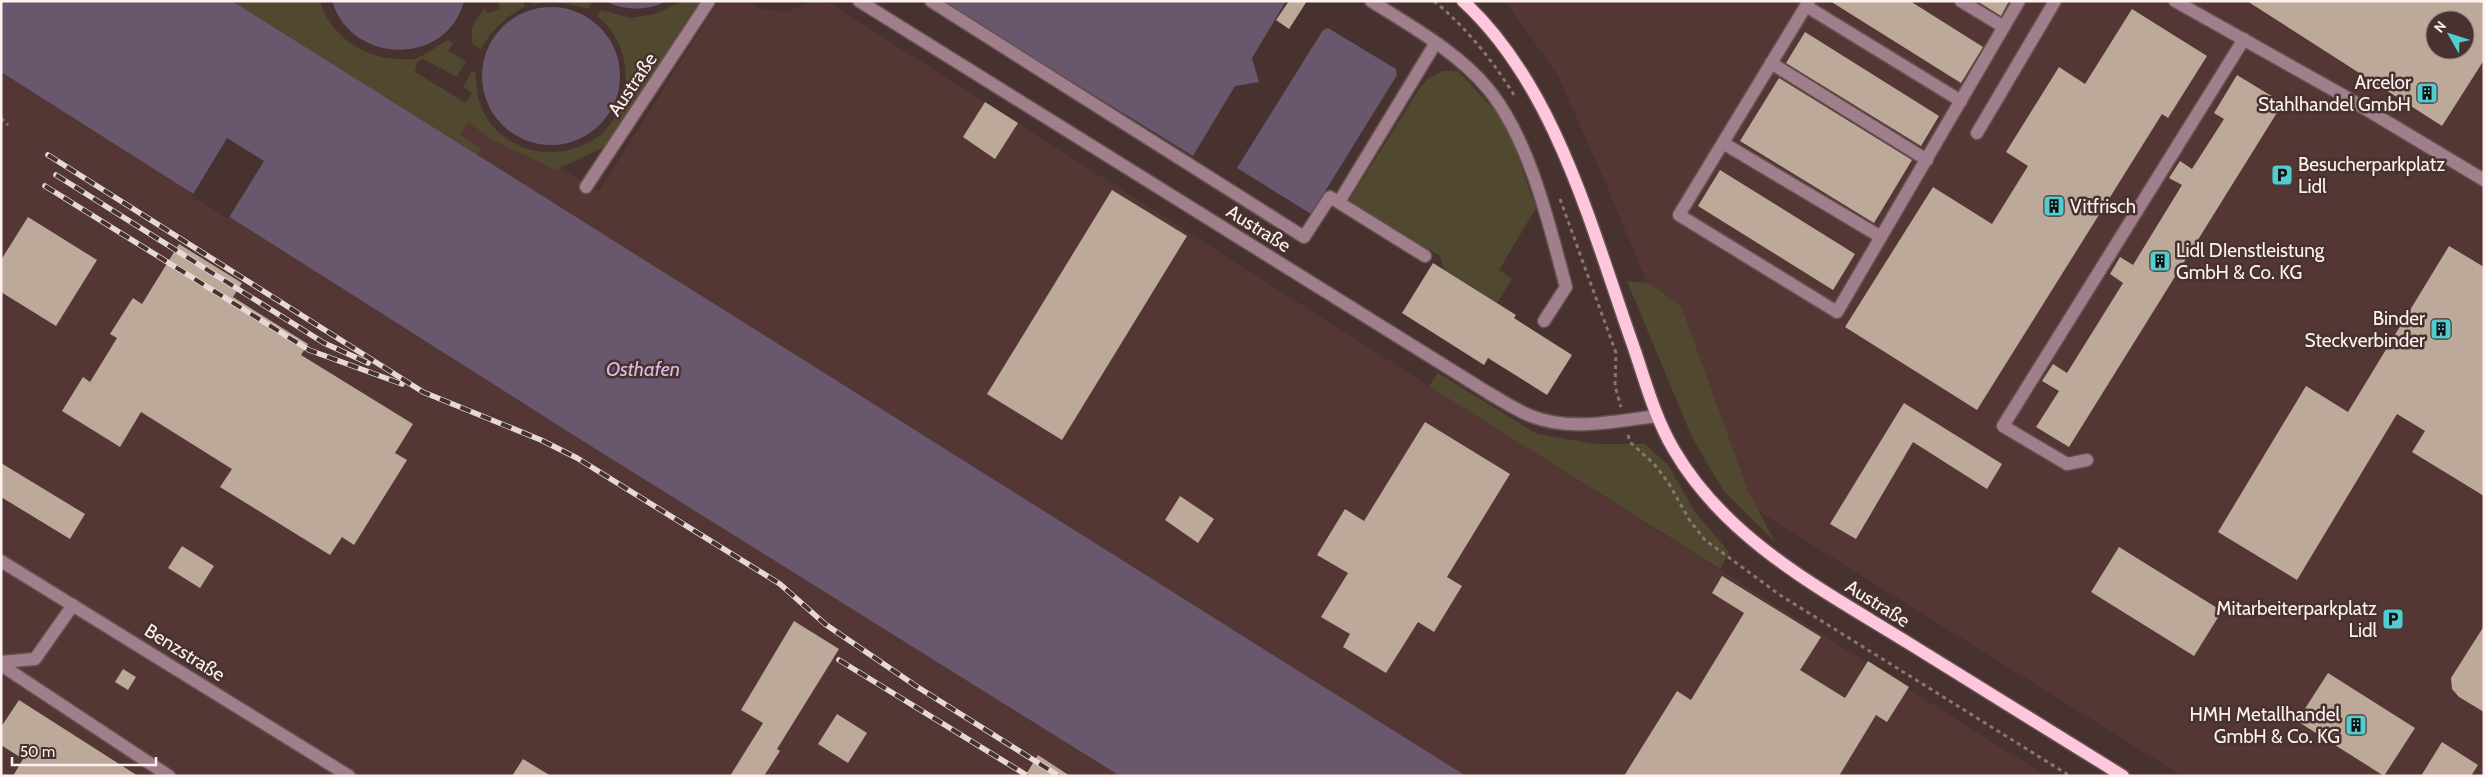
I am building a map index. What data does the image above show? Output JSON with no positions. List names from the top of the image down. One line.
{"streets":{"main road":["Austraße"],"street":["Benzstraße"]},"water":["Osthafen"],"places":{"building":["Arcelor Stahlhandel GmbH","Vitfrisch","Lidl DIenstleistung GmbH & Co. KG","Binder Steckverbinder","HMH Metallhandel GmbH & Co. KG"],"parking":["Besucherparkplatz Lidl","Mitarbeiterparkplatz Lidl"]},"scale_bar":"50 m","north":"top left"}
